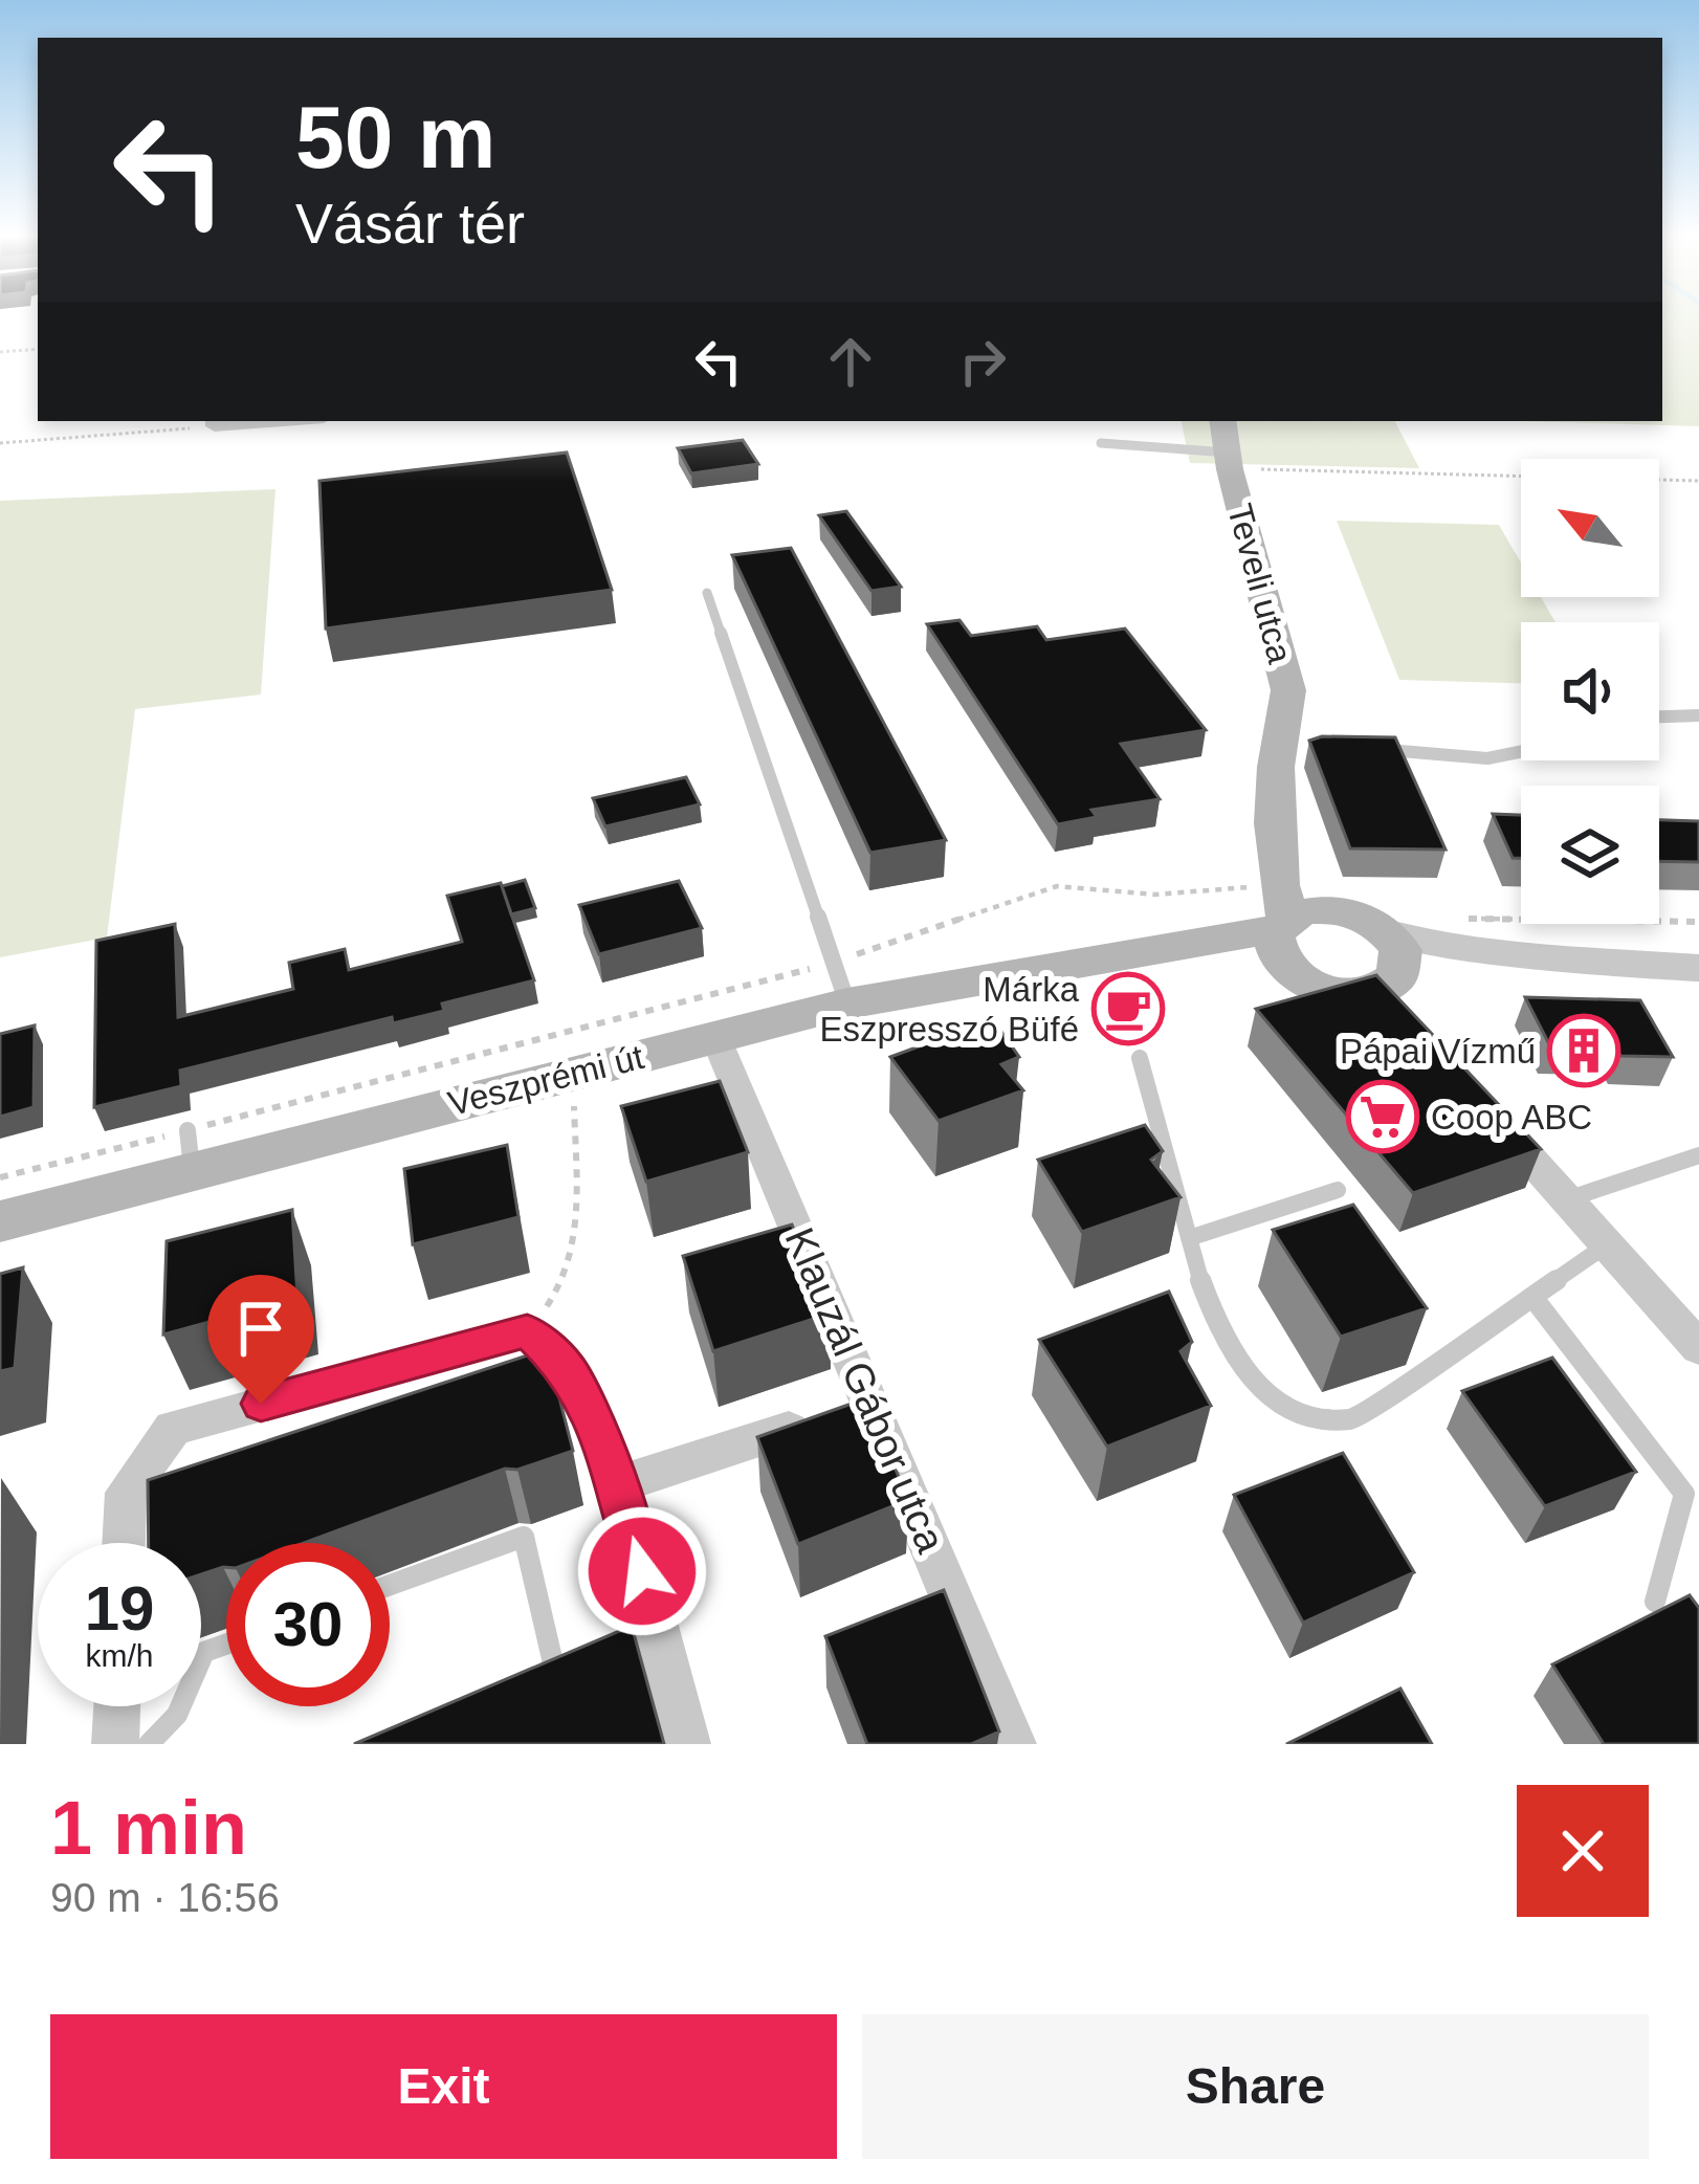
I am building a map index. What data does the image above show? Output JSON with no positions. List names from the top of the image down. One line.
{"streets":{"main road":["Teveli utca","Veszprémi út"],"street":["Klauzál Gábor utca"]},"crossings":[["Teveli utca","Veszprémi út"],["Veszprémi út","Klauzál Gábor utca"]],"places":{"cafe":["Márka Eszpresszó Büfé"],"building":["Pápai Vízmű"],"supermarket":["Coop ABC"]},"north":"top left","page":{"turn":["50 m","Vásár tér"],"speed":"19 km/h","limit":"30","heading":["1 min","90 m · 16:56"],"buttons":["Exit","Share"]}}
